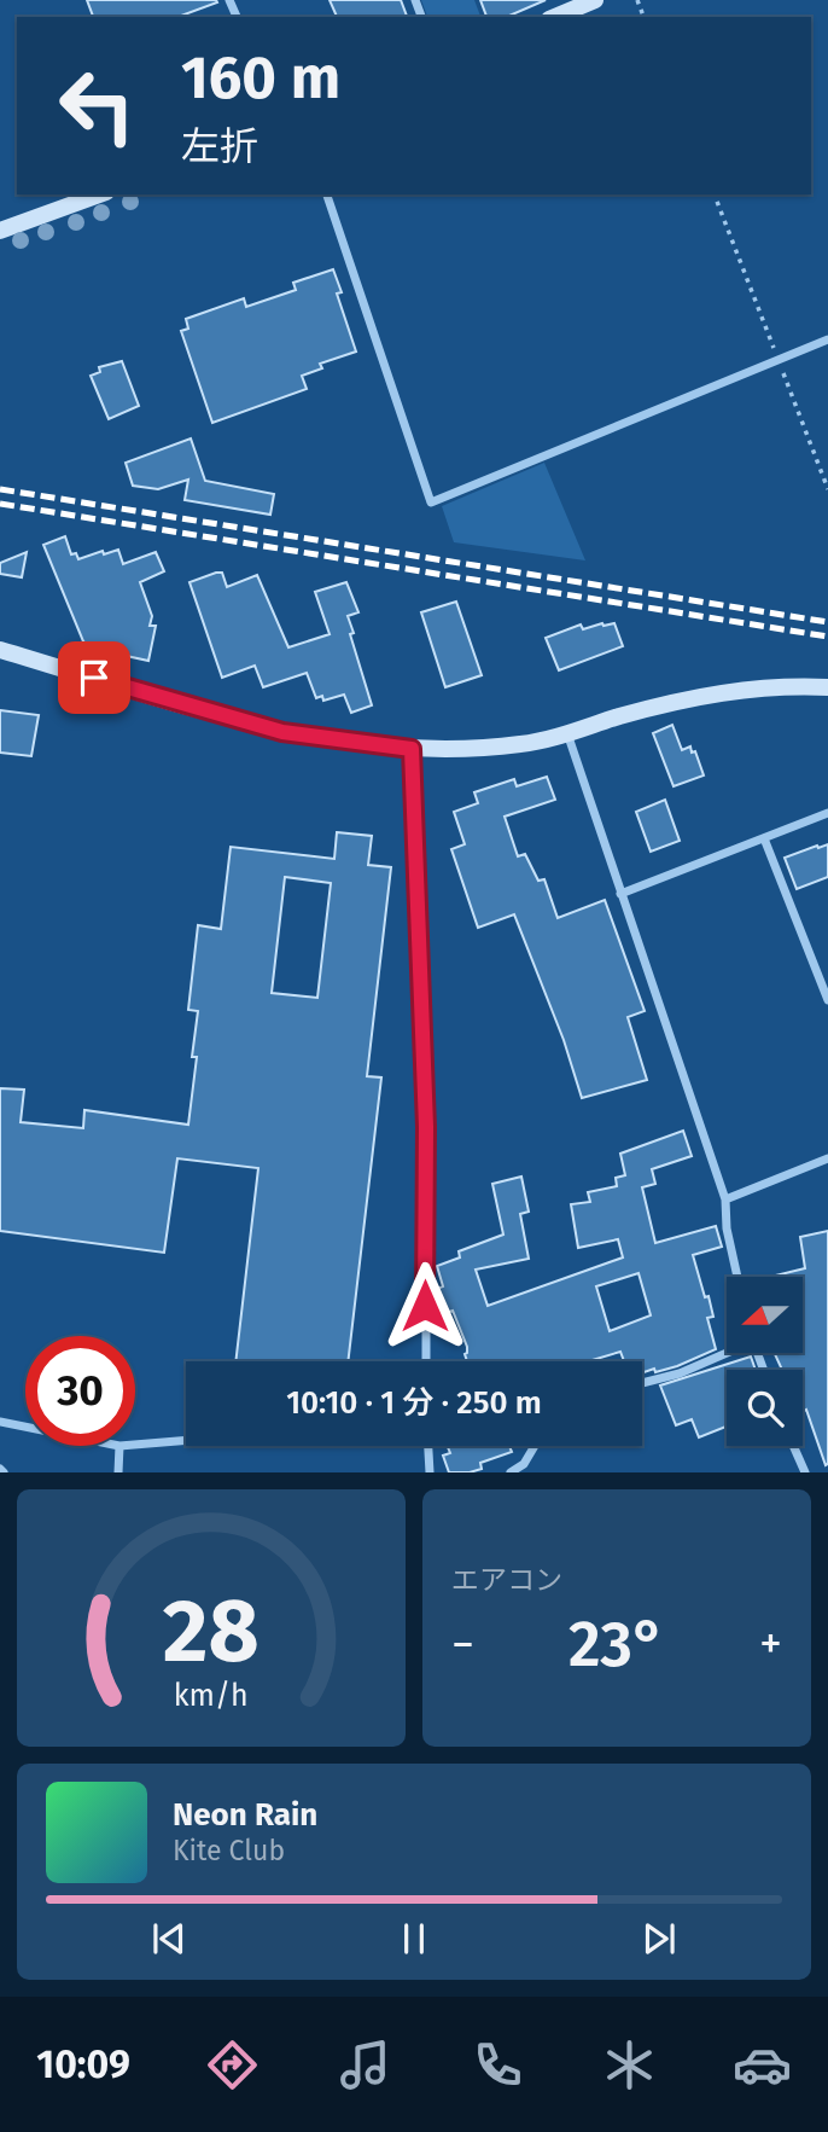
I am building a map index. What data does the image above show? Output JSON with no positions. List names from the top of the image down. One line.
{"north":"left","page":{"turn":["160 m","左折"],"limit":"30","trip":"10:10 · 1 分 · 250 m","tile":"エアコン","heat":["−","23°","+"],"song":["Neon Rain","Kite Club"],"tabs":"10:09","gauge":["28","km/h"]}}
